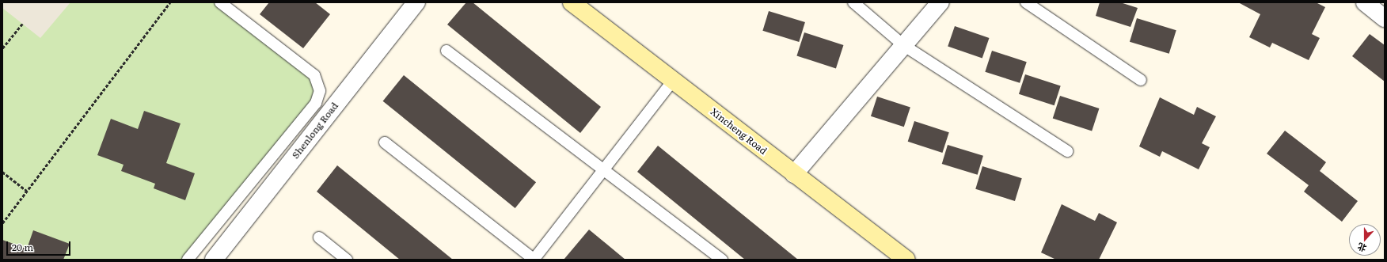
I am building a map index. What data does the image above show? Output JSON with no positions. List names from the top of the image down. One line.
{"streets":{"street":["Shenlong Road","Xincheng Road"]},"scale_bar":"20 m","north":"bottom"}
